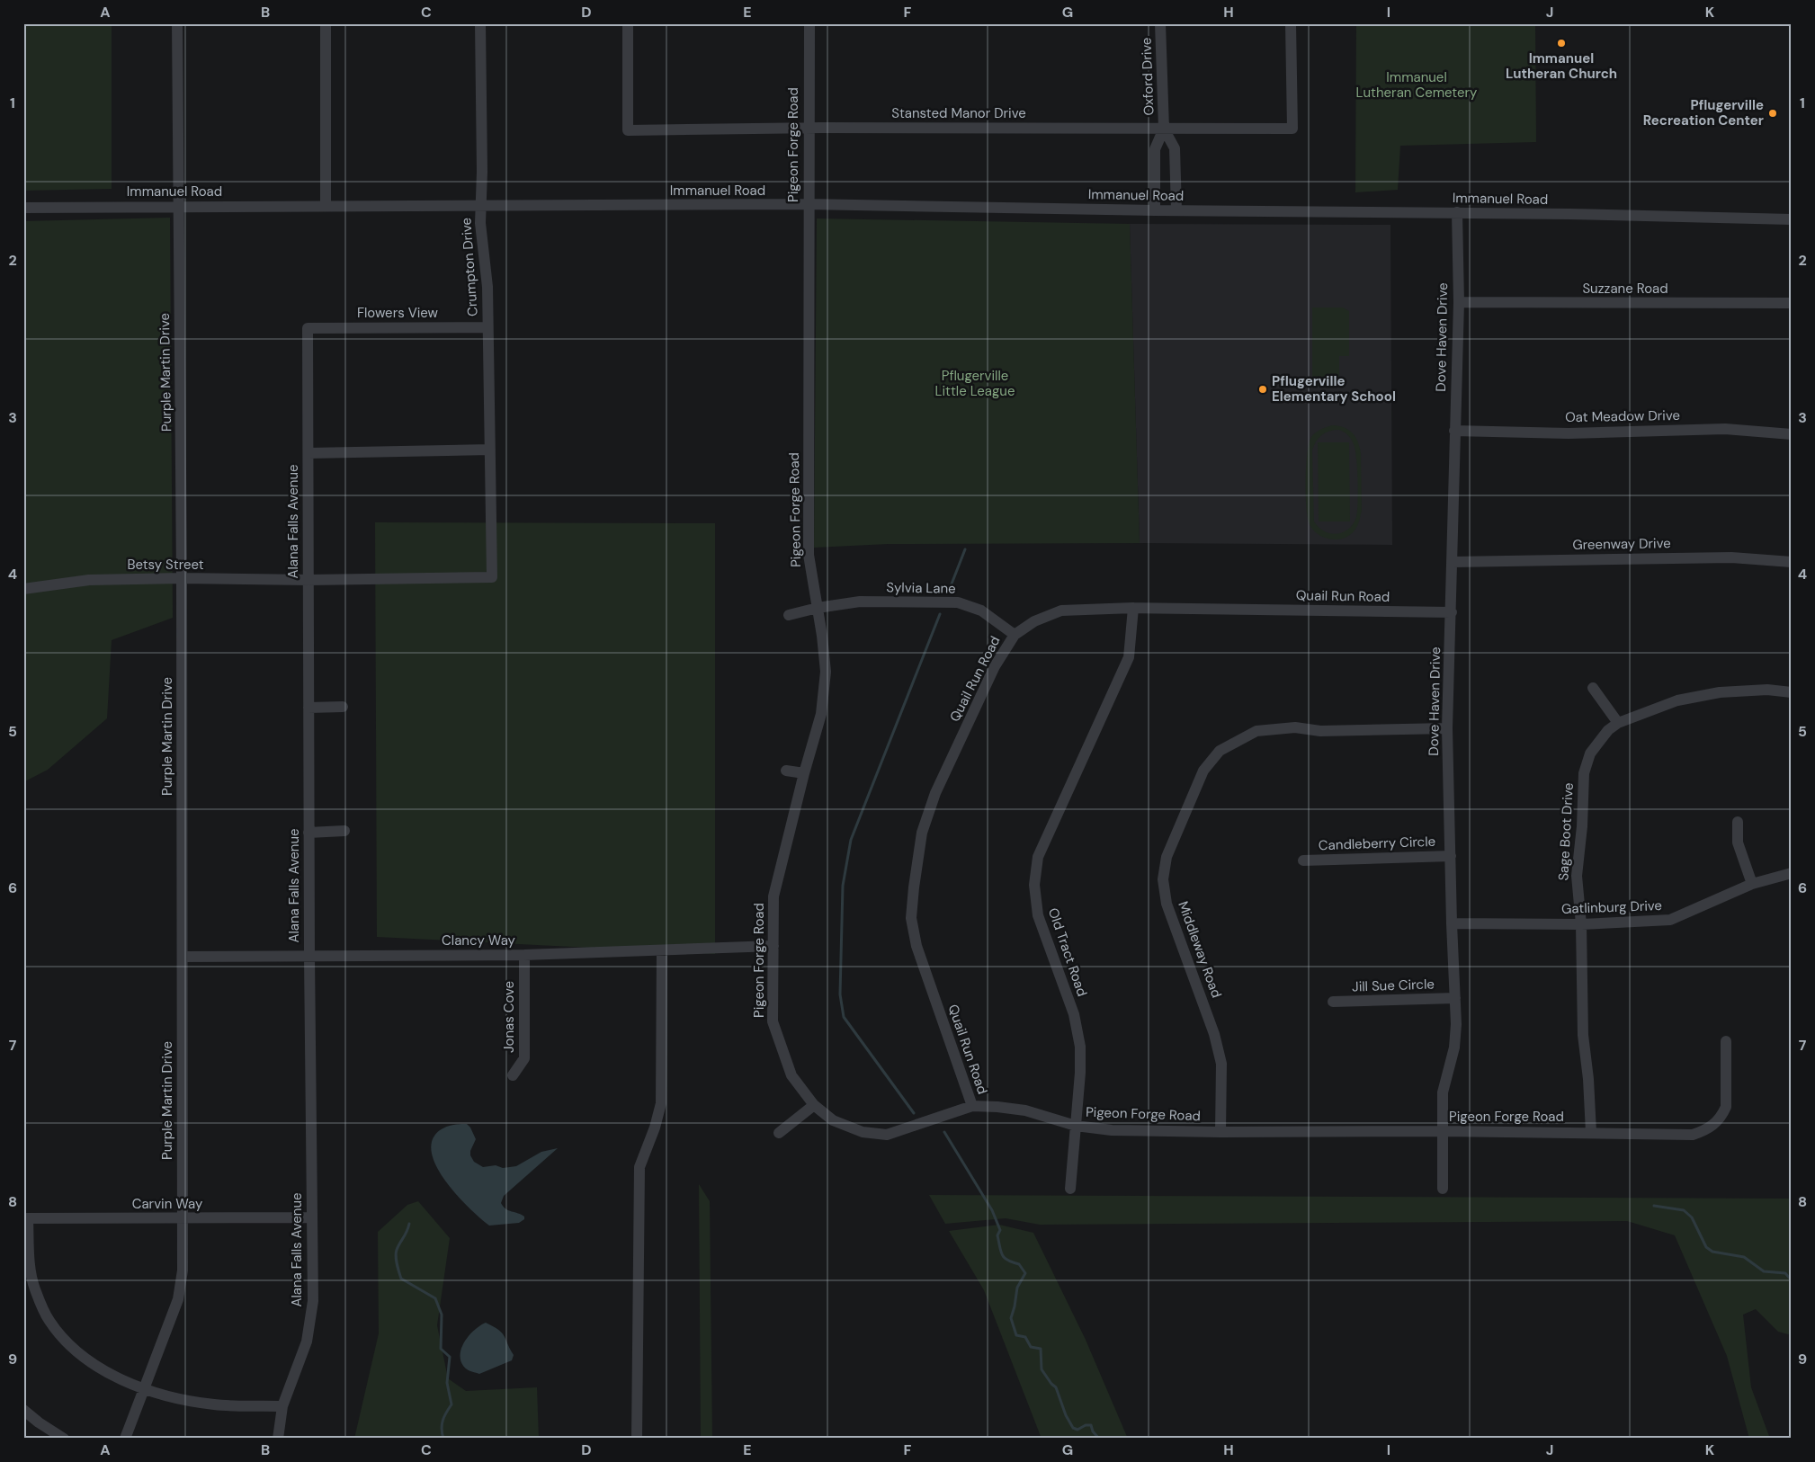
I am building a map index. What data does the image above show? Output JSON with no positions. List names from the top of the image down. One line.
{"streets":{"street":["Oxford Drive","Stansted Manor Drive","Pigeon Forge Road","Immanuel Road","Crumpton Drive","Suzzane Road","Flowers View","Dove Haven Drive","Purple Martin Drive","Oat Meadow Drive","Alana Falls Avenue","Greenway Drive","Betsy Street","Sylvia Lane","Quail Run Road","Sage Boot Drive","Candleberry Circle","Gatlinburg Drive","Clancy Way","Middleway Road","Old Tract Road","Jill Sue Circle","Jonas Cove","Carvin Way"]},"crossings":[["Oxford Drive","Stansted Manor Drive"],["Stansted Manor Drive","Pigeon Forge Road"],["Pigeon Forge Road","Immanuel Road"],["Pigeon Forge Road","Dove Haven Drive"],["Pigeon Forge Road","Sylvia Lane"],["Pigeon Forge Road","Quail Run Road"],["Pigeon Forge Road","Sage Boot Drive"],["Pigeon Forge Road","Clancy Way"],["Pigeon Forge Road","Middleway Road"],["Pigeon Forge Road","Old Tract Road"],["Immanuel Road","Crumpton Drive"],["Immanuel Road","Dove Haven Drive"],["Immanuel Road","Purple Martin Drive"],["Crumpton Drive","Flowers View"],["Crumpton Drive","Betsy Street"],["Suzzane Road","Dove Haven Drive"],["Flowers View","Alana Falls Avenue"],["Dove Haven Drive","Oat Meadow Drive"],["Dove Haven Drive","Greenway Drive"],["Dove Haven Drive","Quail Run Road"],["Dove Haven Drive","Candleberry Circle"],["Dove Haven Drive","Gatlinburg Drive"],["Dove Haven Drive","Middleway Road"],["Dove Haven Drive","Jill Sue Circle"],["Purple Martin Drive","Betsy Street"],["Purple Martin Drive","Clancy Way"],["Purple Martin Drive","Carvin Way"],["Alana Falls Avenue","Betsy Street"],["Alana Falls Avenue","Clancy Way"],["Alana Falls Avenue","Carvin Way"],["Sylvia Lane","Quail Run Road"],["Quail Run Road","Old Tract Road"],["Sage Boot Drive","Gatlinburg Drive"],["Clancy Way","Jonas Cove"]],"parks":["Immanuel Lutheran Cemetery","Pflugerville Little League"],"places":["Immanuel Lutheran Church","Pflugerville Recreation Center","Pflugerville Elementary School"],"grid":{"columns":["A","B","C","D","E","F","G","H","I","J","K"],"rows":["1","2","3","4","5","6","7","8","9"]}}
